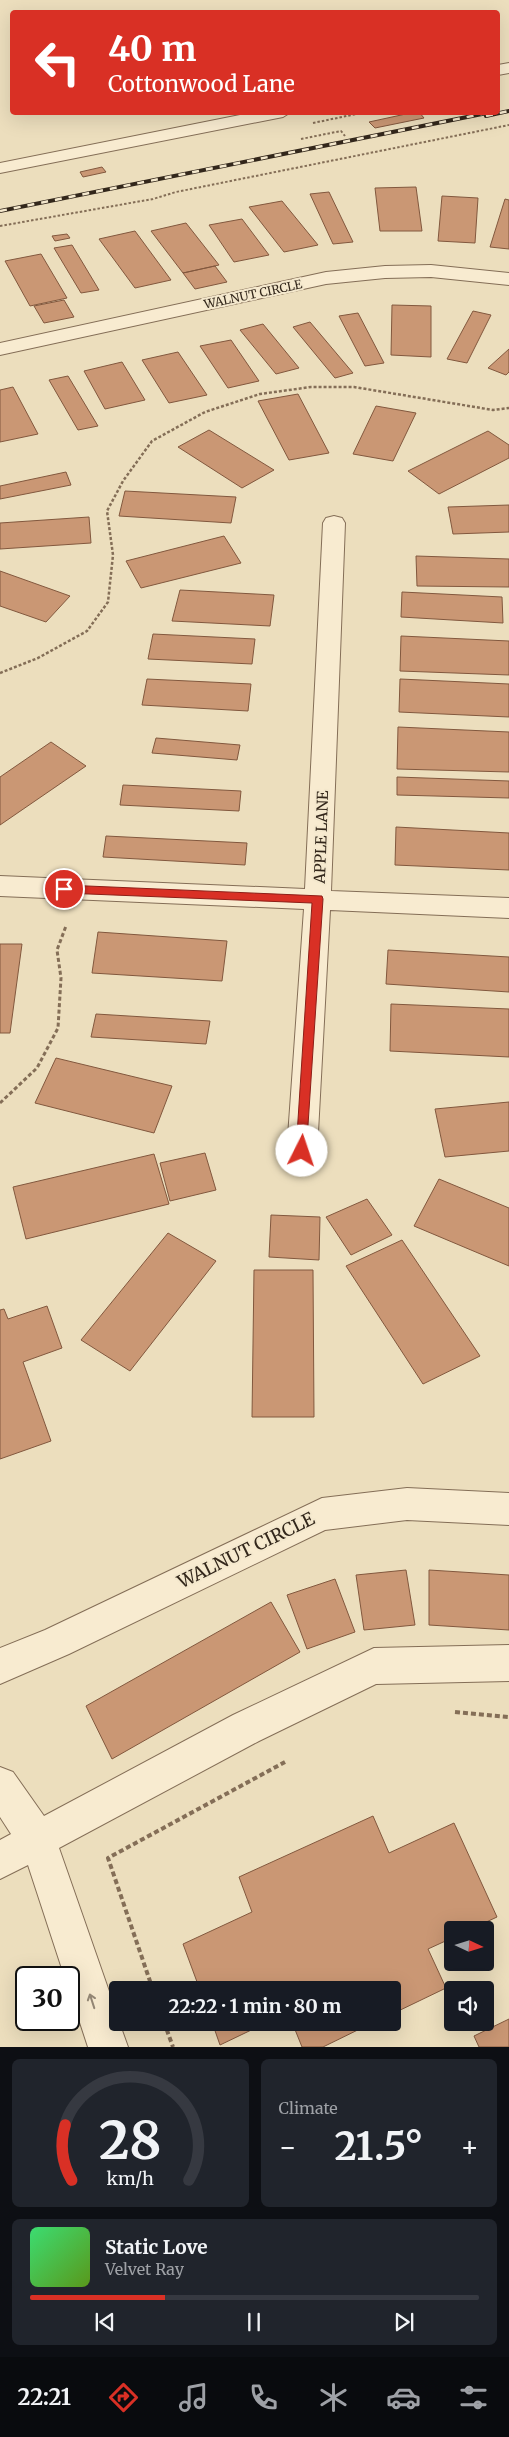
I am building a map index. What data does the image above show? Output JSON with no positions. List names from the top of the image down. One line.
{"streets":{"street":["WALNUT CIRCLE","APPLE LANE"]},"north":"right","page":{"turn":["40 m","Cottonwood Lane"],"limit":"30","trip":"22:22 · 1 min · 80 m","tile":"Climate","heat":["−","21.5°","+"],"song":["Static Love","Velvet Ray"],"tabs":"22:21","gauge":["28","km/h"]}}
